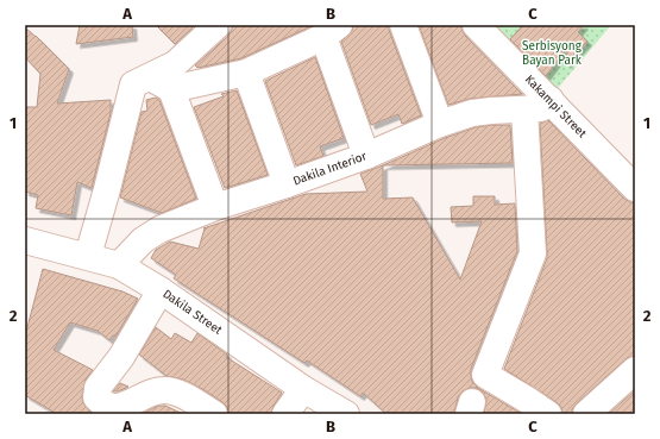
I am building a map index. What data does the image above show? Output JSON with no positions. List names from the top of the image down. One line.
{"streets":{"street":["Kakampi Street","Dakila Interior","Dakila Street"]},"crossings":[["Kakampi Street","Dakila Interior"],["Dakila Interior","Dakila Street"]],"parks":["Serbisyong Bayan Park"],"grid":{"columns":["A","B","C"],"rows":["1","2"]}}
